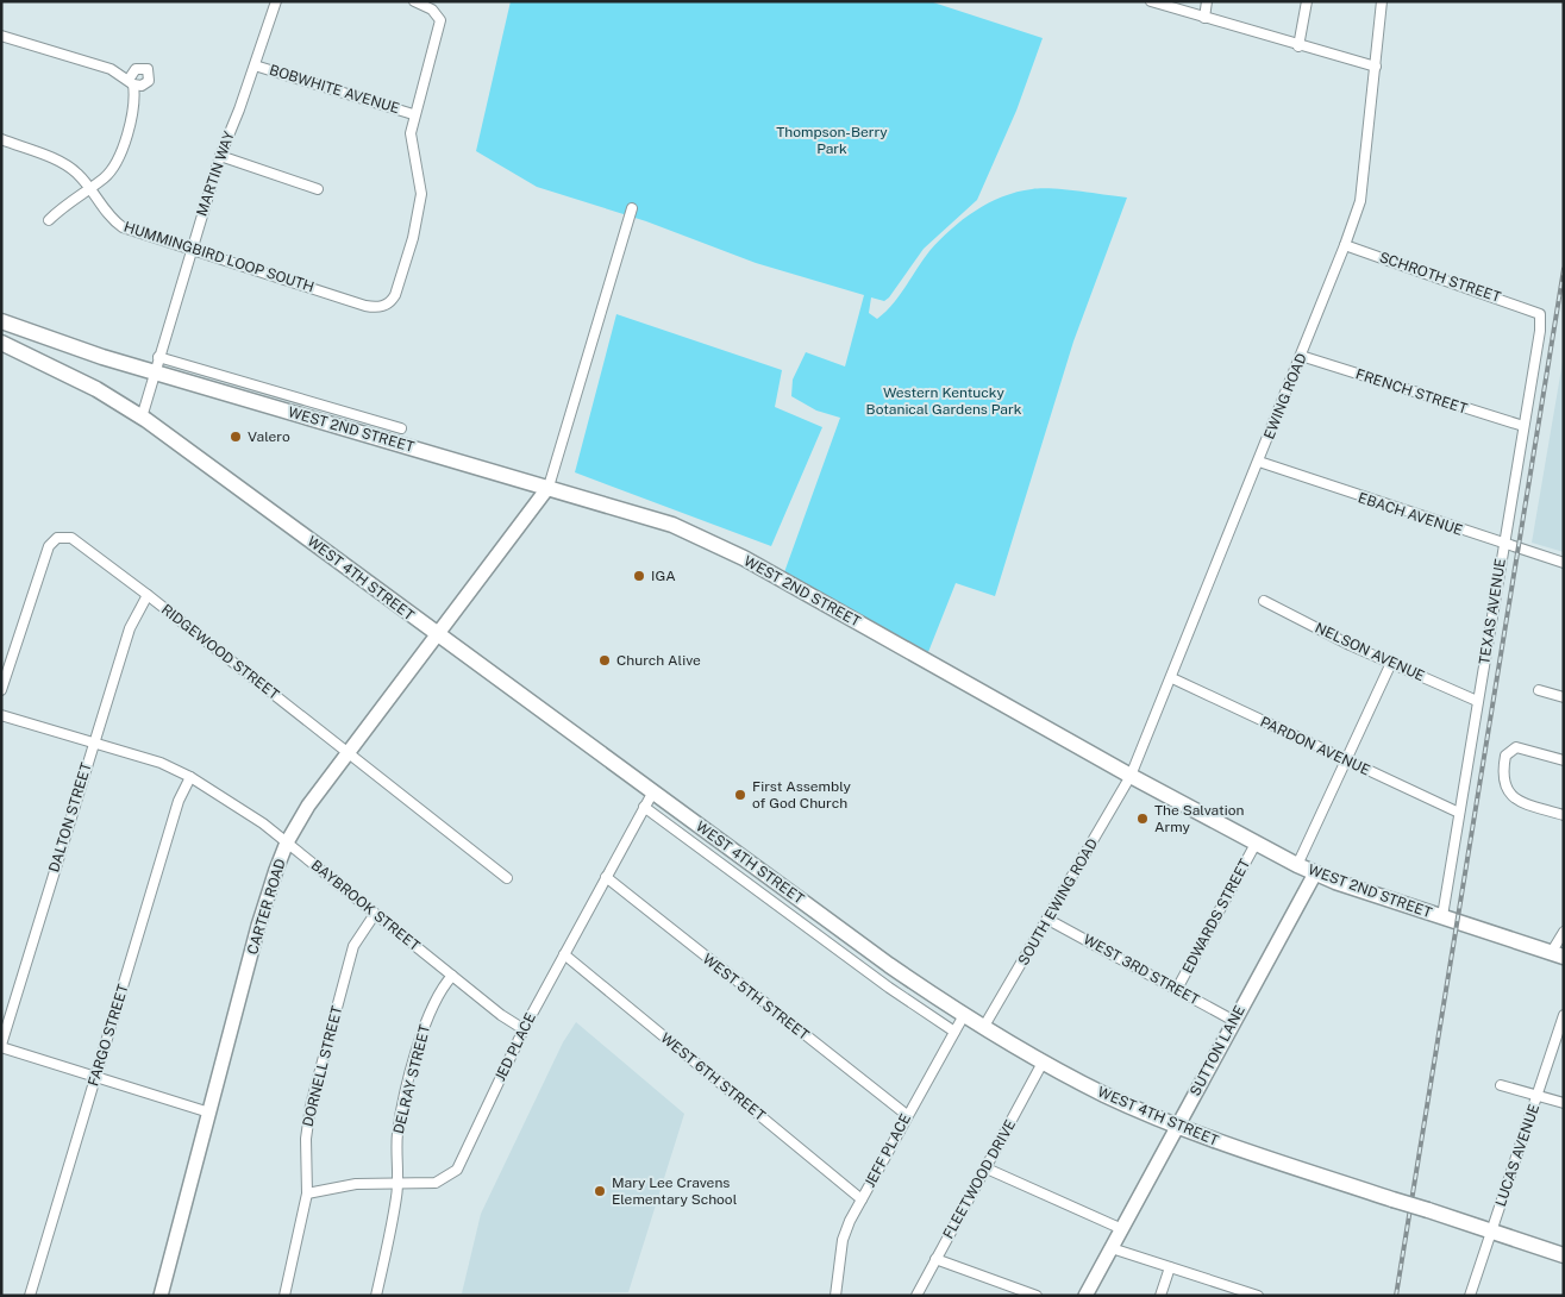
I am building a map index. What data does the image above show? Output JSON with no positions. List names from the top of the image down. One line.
{"streets":{"main road":["WEST 2ND STREET","WEST 4TH STREET","CARTER ROAD","SUTTON LANE"],"street":["BOBWHITE AVENUE","MARTIN WAY","HUMMINGBIRD LOOP SOUTH","SCHROTH STREET","FRENCH STREET","EWING ROAD","EBACH AVENUE","TEXAS AVENUE","RIDGEWOOD STREET","NELSON AVENUE","PARDON AVENUE","DALTON STREET","SOUTH EWING ROAD","BAYBROOK STREET","EDWARDS STREET","WEST 3RD STREET","WEST 5TH STREET","FARGO STREET","JED PLACE","DORNELL STREET","WEST 6TH STREET","DELRAY STREET","JEFF PLACE","LUCAS AVENUE","FLEETWOOD DRIVE"]},"crossings":[["BOBWHITE AVENUE","MARTIN WAY"],["BOBWHITE AVENUE","HUMMINGBIRD LOOP SOUTH"],["MARTIN WAY","HUMMINGBIRD LOOP SOUTH"],["MARTIN WAY","WEST 2ND STREET"],["MARTIN WAY","WEST 4TH STREET"],["SCHROTH STREET","EWING ROAD"],["SCHROTH STREET","TEXAS AVENUE"],["FRENCH STREET","EWING ROAD"],["FRENCH STREET","TEXAS AVENUE"],["EWING ROAD","WEST 2ND STREET"],["EWING ROAD","EBACH AVENUE"],["EWING ROAD","PARDON AVENUE"],["EWING ROAD","SOUTH EWING ROAD"],["WEST 2ND STREET","TEXAS AVENUE"],["WEST 2ND STREET","SOUTH EWING ROAD"],["WEST 2ND STREET","CARTER ROAD"],["WEST 2ND STREET","EDWARDS STREET"],["WEST 2ND STREET","SUTTON LANE"],["EBACH AVENUE","TEXAS AVENUE"],["WEST 4TH STREET","SOUTH EWING ROAD"],["WEST 4TH STREET","CARTER ROAD"],["WEST 4TH STREET","JED PLACE"],["WEST 4TH STREET","SUTTON LANE"],["WEST 4TH STREET","JEFF PLACE"],["WEST 4TH STREET","LUCAS AVENUE"],["WEST 4TH STREET","FLEETWOOD DRIVE"],["TEXAS AVENUE","NELSON AVENUE"],["TEXAS AVENUE","PARDON AVENUE"],["RIDGEWOOD STREET","DALTON STREET"],["RIDGEWOOD STREET","CARTER ROAD"],["DALTON STREET","BAYBROOK STREET"],["SOUTH EWING ROAD","WEST 3RD STREET"],["BAYBROOK STREET","CARTER ROAD"],["BAYBROOK STREET","FARGO STREET"],["BAYBROOK STREET","JED PLACE"],["BAYBROOK STREET","DORNELL STREET"],["BAYBROOK STREET","DELRAY STREET"],["EDWARDS STREET","WEST 3RD STREET"],["WEST 3RD STREET","SUTTON LANE"],["WEST 5TH STREET","JED PLACE"],["WEST 5TH STREET","JEFF PLACE"],["JED PLACE","DORNELL STREET"],["JED PLACE","WEST 6TH STREET"],["JED PLACE","DELRAY STREET"],["WEST 6TH STREET","JEFF PLACE"]],"parks":["Thompson-Berry Park","Western Kentucky Botanical Gardens Park"],"places":["Valero","IGA","Church Alive","First Assembly of God Church","The Salvation Army","Mary Lee Cravens Elementary School"]}
